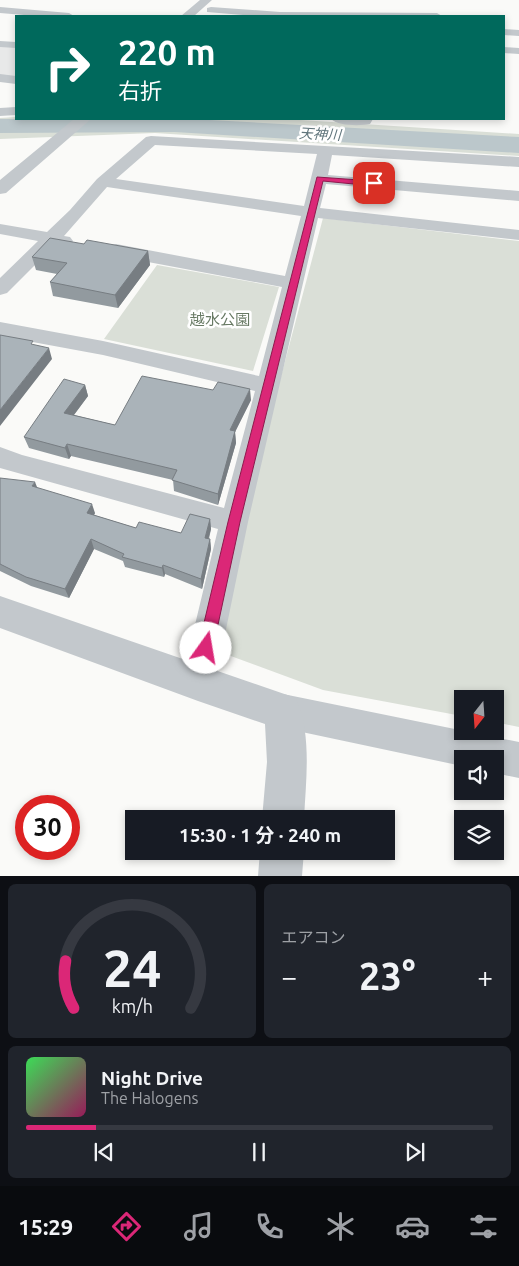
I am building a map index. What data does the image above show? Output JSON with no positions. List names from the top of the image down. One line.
{"water":["天神川"],"parks":["越水公園"],"north":"bottom","page":{"turn":["220 m","右折"],"limit":"30","trip":"15:30 · 1 分 · 240 m","tile":"エアコン","heat":["−","23°","+"],"song":["Night Drive","The Halogens"],"tabs":"15:29","gauge":["24","km/h"]}}
